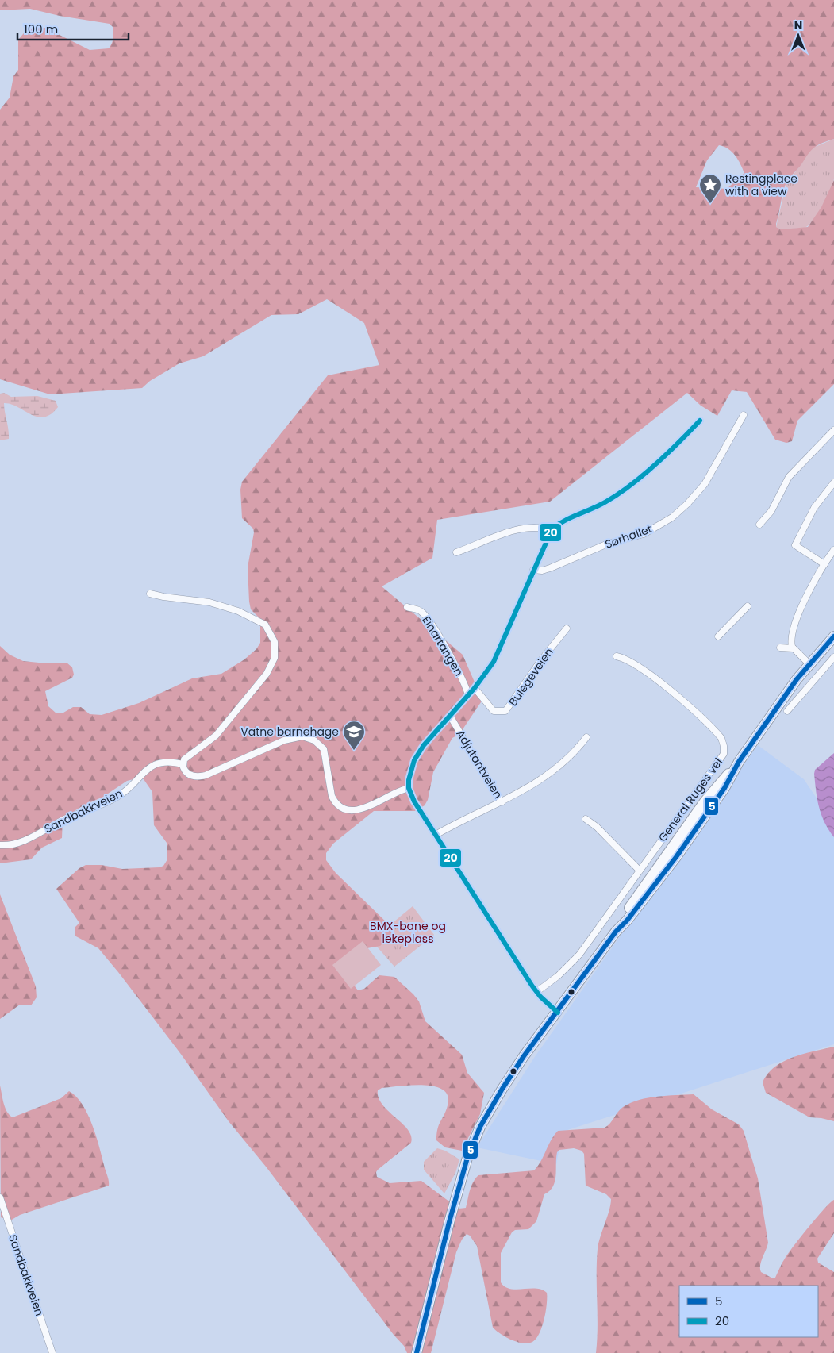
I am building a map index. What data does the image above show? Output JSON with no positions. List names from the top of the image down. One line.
{"streets":{"street":["Sørhallet","Einartangen","Bulegeveien","Adjutantveien","General Ruges vei","Sandbakkveien"]},"parks":["BMX-bane og lekeplass"],"places":{"place":["Restingplace with a view"],"school or university":["Vatne barnehage"]},"lines":["transit line 20","transit line 5"],"legend":["5","20"],"scale_bar":"100 m","north":"top"}
